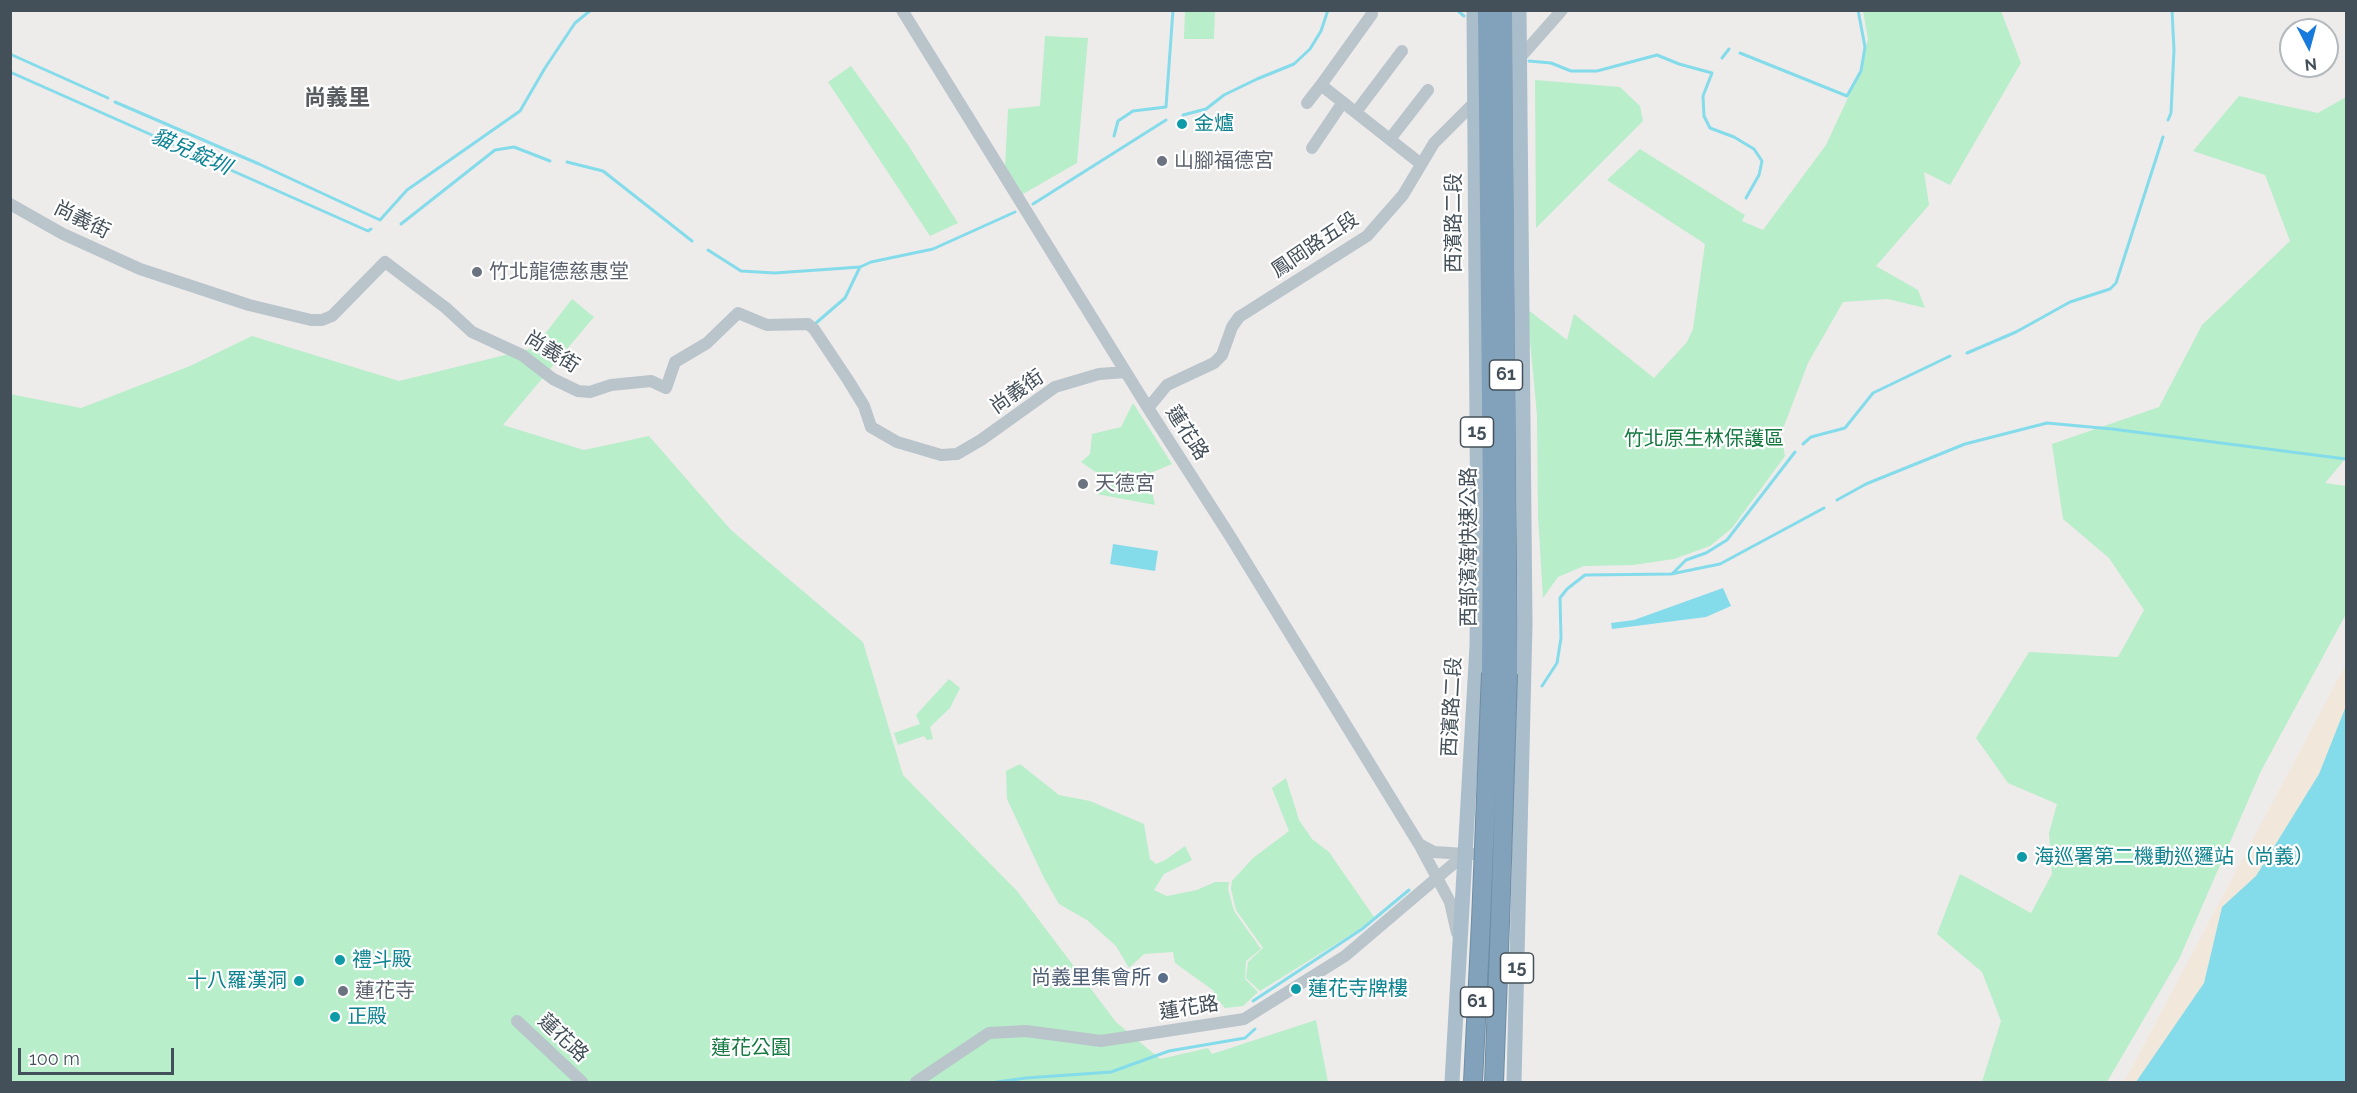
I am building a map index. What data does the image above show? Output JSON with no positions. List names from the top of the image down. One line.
{"streets":{"highway":["61","西部濱海快速公路"],"main road":["西濱路二段","15"],"street":["尚義街","鳳岡路五段","蓮花路"]},"crossings":[["尚義街","蓮花路"],["西濱路二段","鳳岡路五段"],["西濱路二段","蓮花路"],["西濱路二段","西部濱海快速公路"],["鳳岡路五段","15"],["鳳岡路五段","蓮花路"],["鳳岡路五段","西部濱海快速公路"]],"districts":["尚義里"],"water":["貓兒錠圳"],"parks":["竹北原生林保護區","蓮花公園"],"places":["金爐","山腳福德宮","竹北龍德慈惠堂","天德宮","海巡署第二機動巡邏站（尚義）","禮斗殿","尚義里集會所","十八羅漢洞","蓮花寺牌樓","蓮花寺","正殿"],"scale_bar":"100 m","north":"bottom"}
